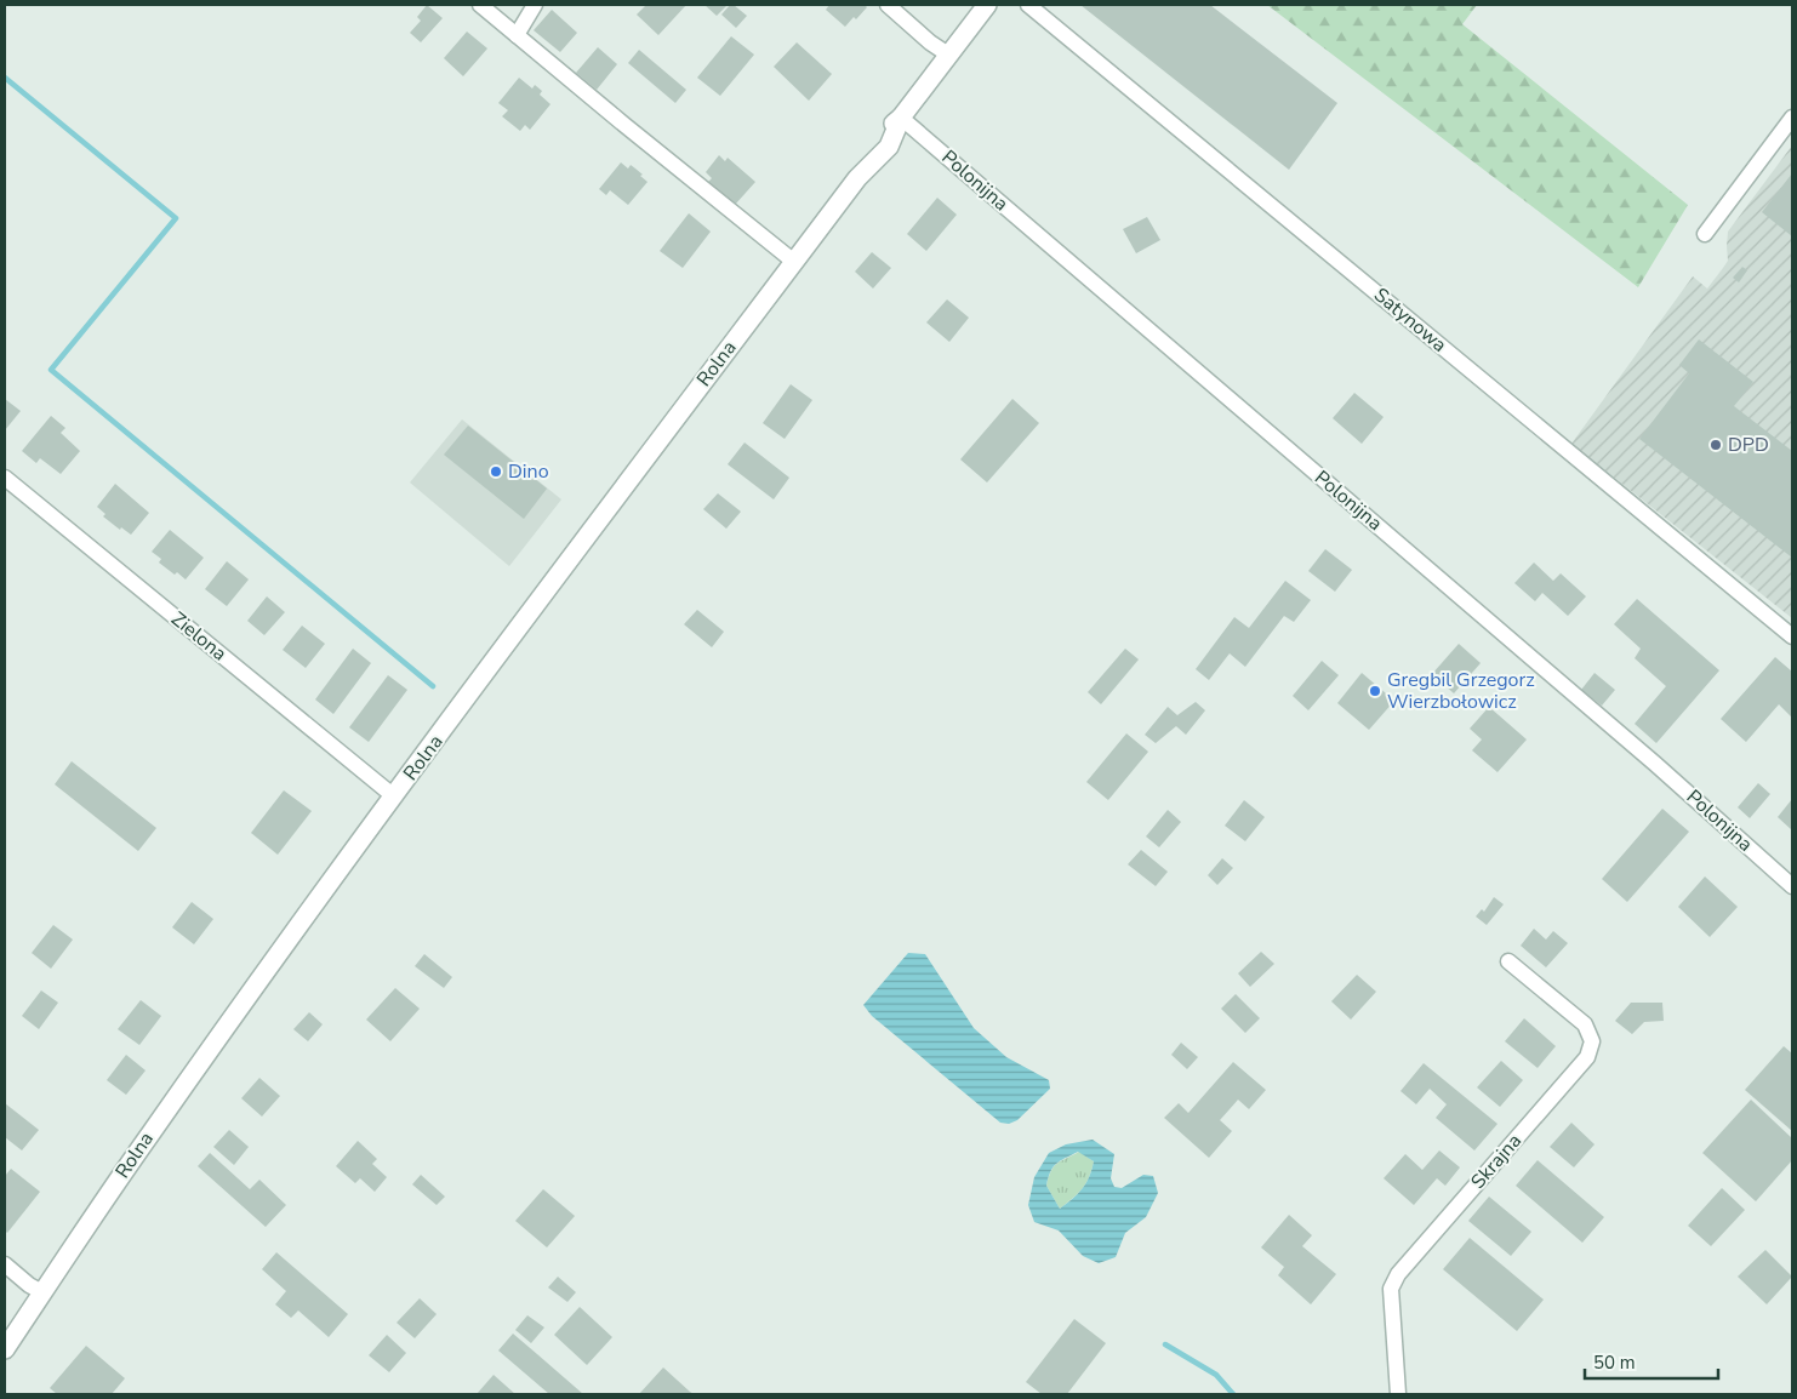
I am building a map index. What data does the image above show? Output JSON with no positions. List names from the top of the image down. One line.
{"streets":{"street":["Polonijna","Satynowa","Rolna","Zielona","Skrajna"]},"crossings":[["Polonijna","Rolna"],["Rolna","Zielona"]],"places":["DPD","Dino","Gregbil Grzegorz Wierzbołowicz"],"scale_bar":"50 m"}
